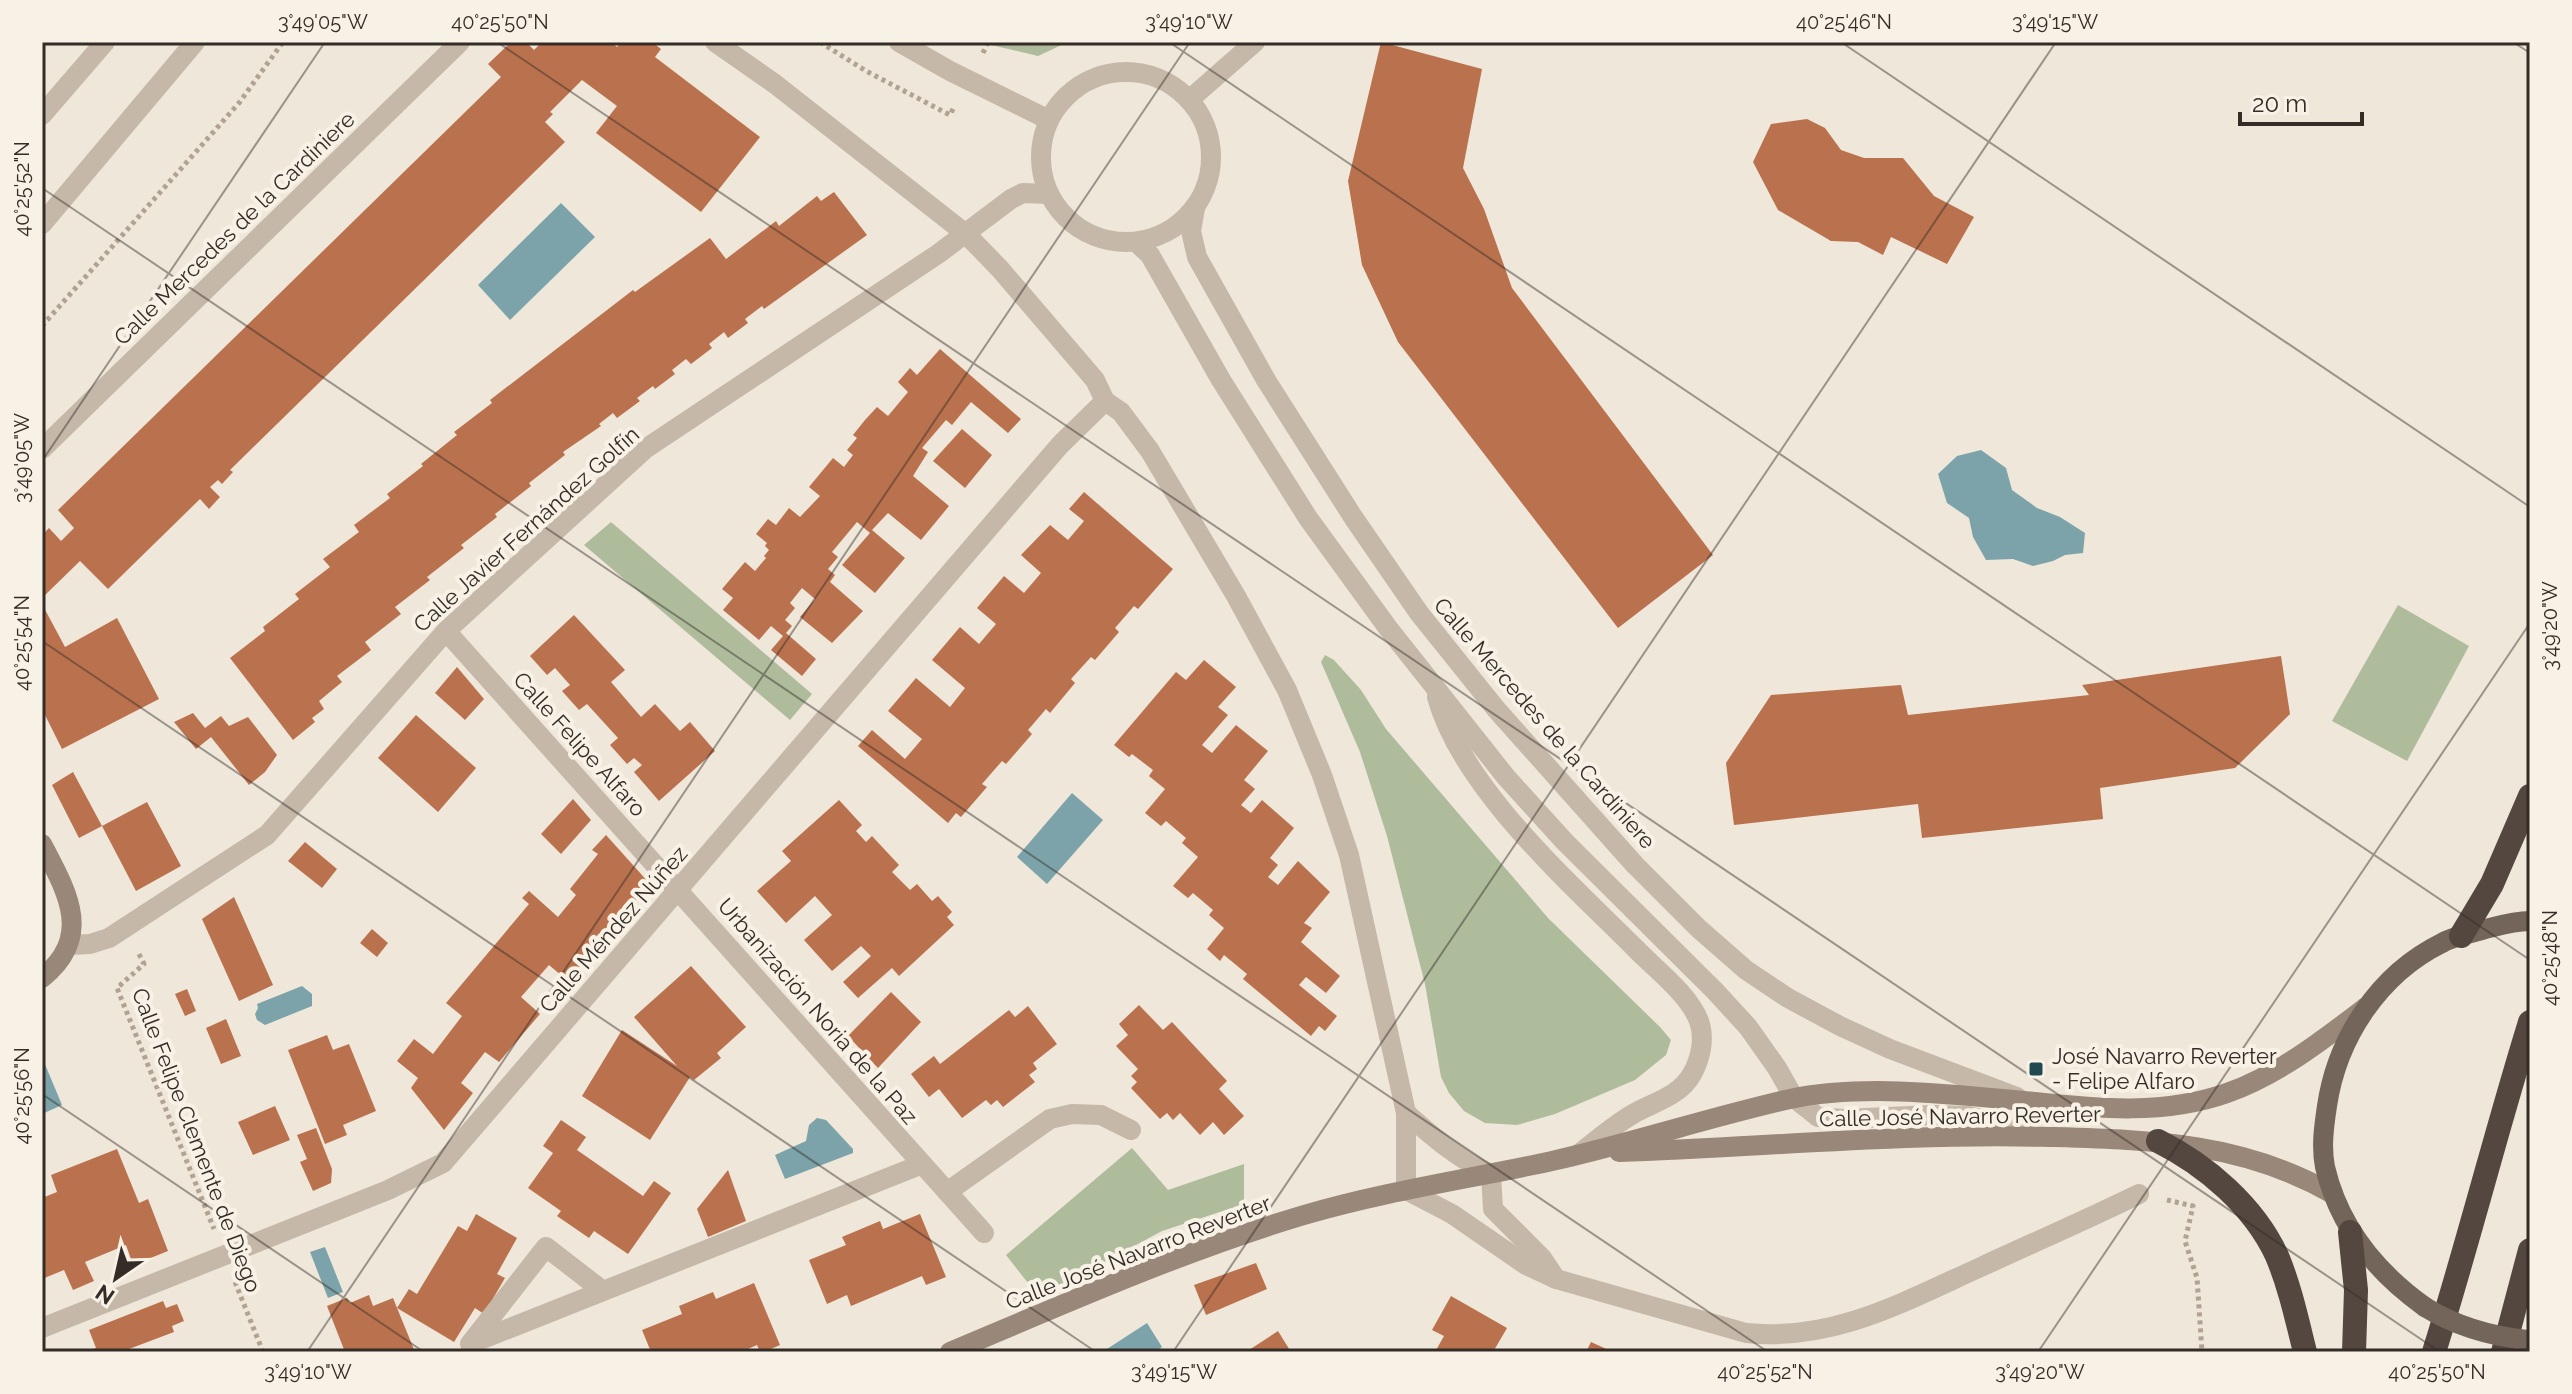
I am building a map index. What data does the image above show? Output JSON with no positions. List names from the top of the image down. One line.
{"streets":{"main road":["Calle José Navarro Reverter"],"street":["Calle Mercedes de la Cardiniere","Calle Javier Fernández Golfín","Calle Felipe Alfaro","Calle Méndez Núñez","Urbanización Noria de la Paz"],"path":["Calle Felipe Clemente de Diego"]},"crossings":[["Calle Mercedes de la Cardiniere","Calle Javier Fernández Golfín"],["Calle Mercedes de la Cardiniere","Calle José Navarro Reverter"],["Calle Javier Fernández Golfín","Calle Felipe Alfaro"],["Calle Felipe Alfaro","Calle Méndez Núñez"],["Calle Felipe Alfaro","Urbanización Noria de la Paz"],["Calle Méndez Núñez","Urbanización Noria de la Paz"],["Calle Méndez Núñez","Calle Felipe Clemente de Diego"]],"places":{"transit":["José Navarro Reverter - Felipe Alfaro"]},"scale_bar":"20 m","north":"bottom left","coordinates":["3°49'05\"W","40°25'50\"N","3°49'10\"W","40°25'46\"N","3°49'15\"W","40°25'52\"N","3°49'20\"W","40°25'54\"N","40°25'48\"N","40°25'56\"N"]}
